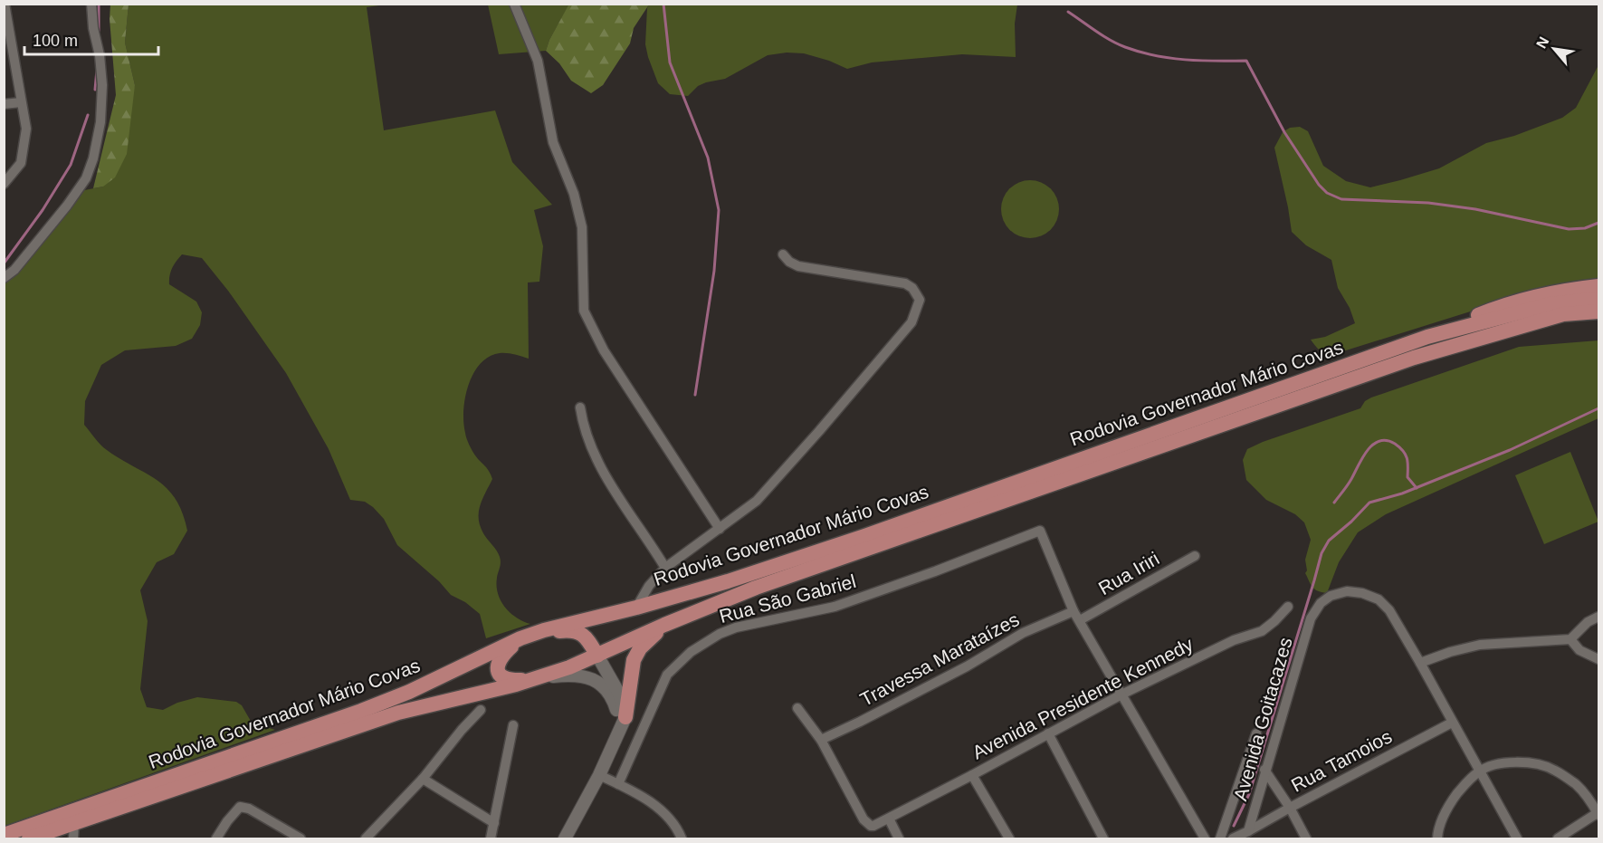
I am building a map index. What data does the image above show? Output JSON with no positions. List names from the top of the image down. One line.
{"streets":{"main road":["Rodovia Governador Mário Covas"],"street":["Rua Iriri","Rua São Gabriel","Travessa Marataízes","Avenida Presidente Kennedy","Avenida Goitacazes","Rua Tamoios"]},"crossings":[["Rua São Gabriel","Travessa Marataízes"],["Avenida Goitacazes","Rua Tamoios"]],"scale_bar":"100 m","north":"top left"}
